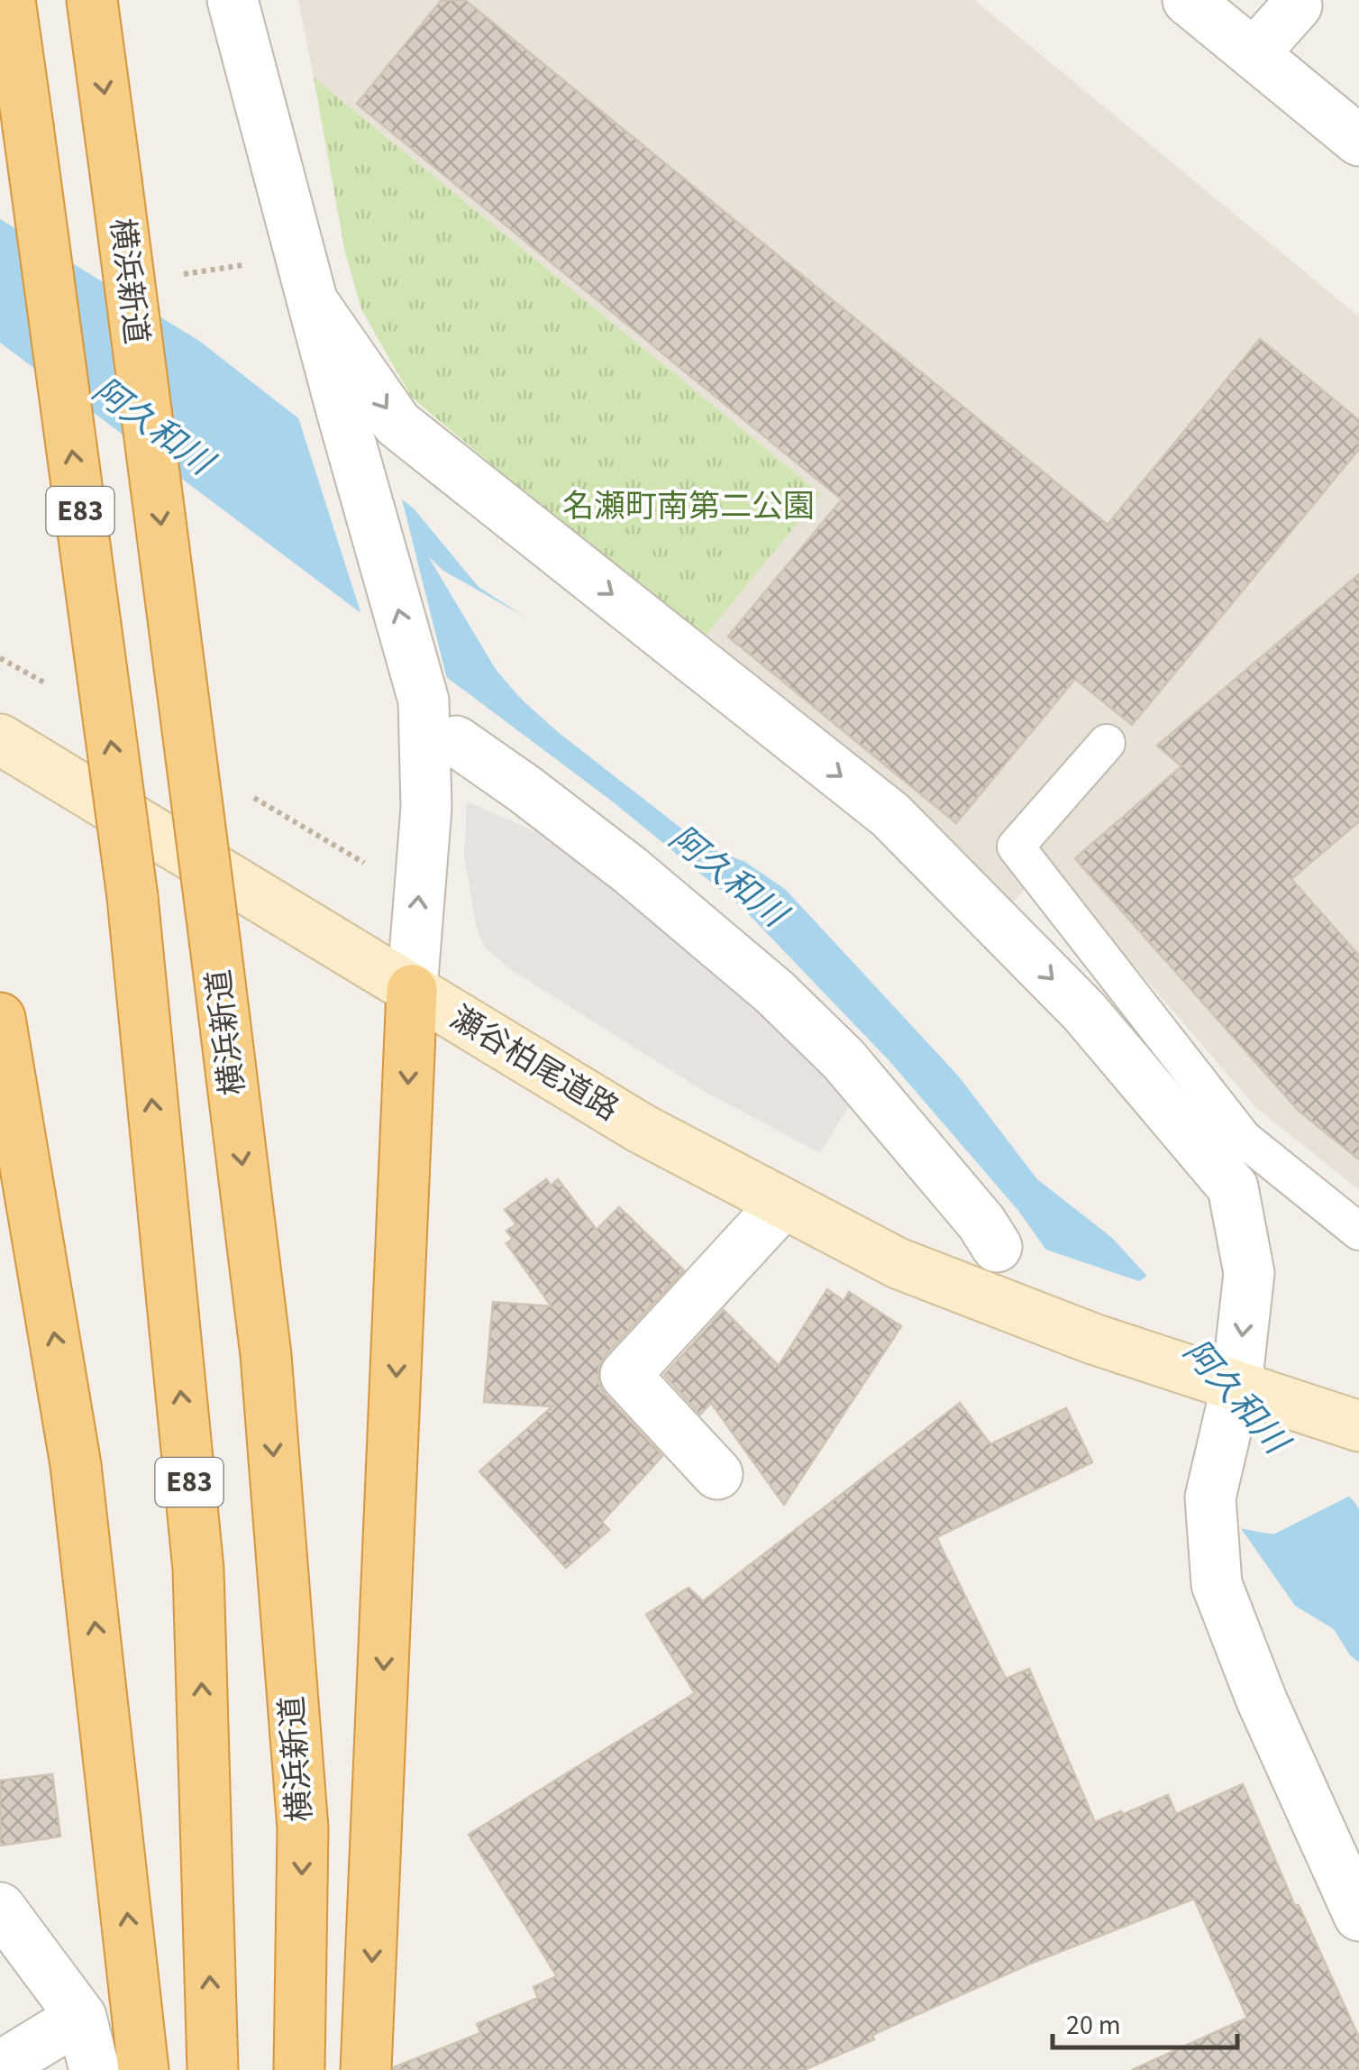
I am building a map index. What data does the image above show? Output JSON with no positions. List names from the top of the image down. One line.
{"streets":{"highway":["横浜新道","E83"],"main road":["瀬谷柏尾道路"]},"water":["阿久和川"],"parks":["名瀬町南第二公園"],"scale_bar":"20 m"}
